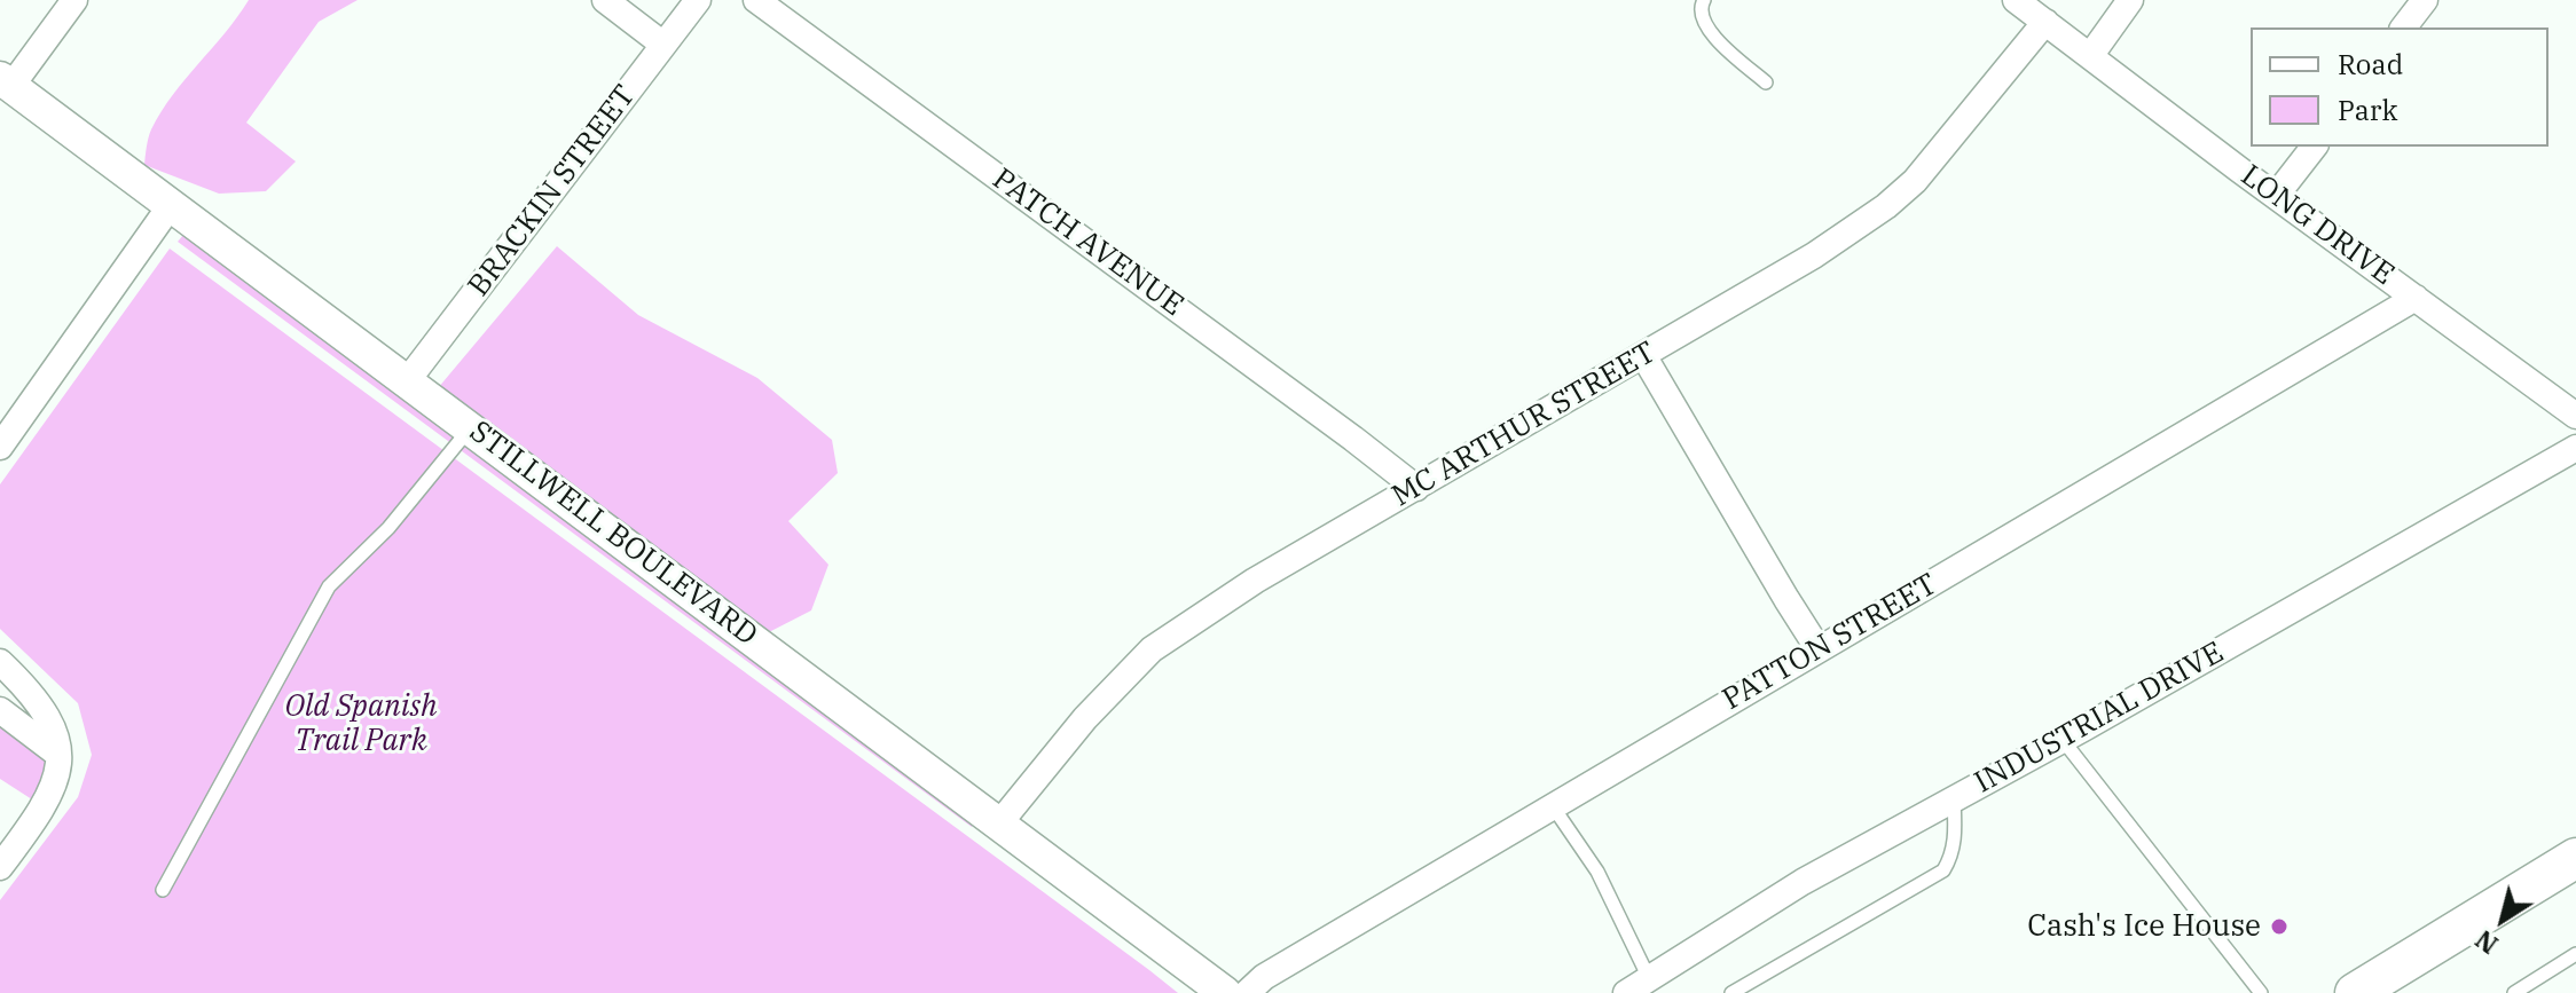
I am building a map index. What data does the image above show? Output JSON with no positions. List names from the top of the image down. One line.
{"streets":{"street":["BRACKIN STREET","LONG DRIVE","PATCH AVENUE","MC ARTHUR STREET","STILLWELL BOULEVARD","PATTON STREET","INDUSTRIAL DRIVE"]},"crossings":[["BRACKIN STREET","STILLWELL BOULEVARD"],["LONG DRIVE","MC ARTHUR STREET"],["LONG DRIVE","PATTON STREET"],["PATCH AVENUE","MC ARTHUR STREET"],["MC ARTHUR STREET","STILLWELL BOULEVARD"]],"parks":["Old Spanish Trail Park"],"places":["Cash's Ice House"],"legend":["Road","Park"],"north":"bottom left"}
